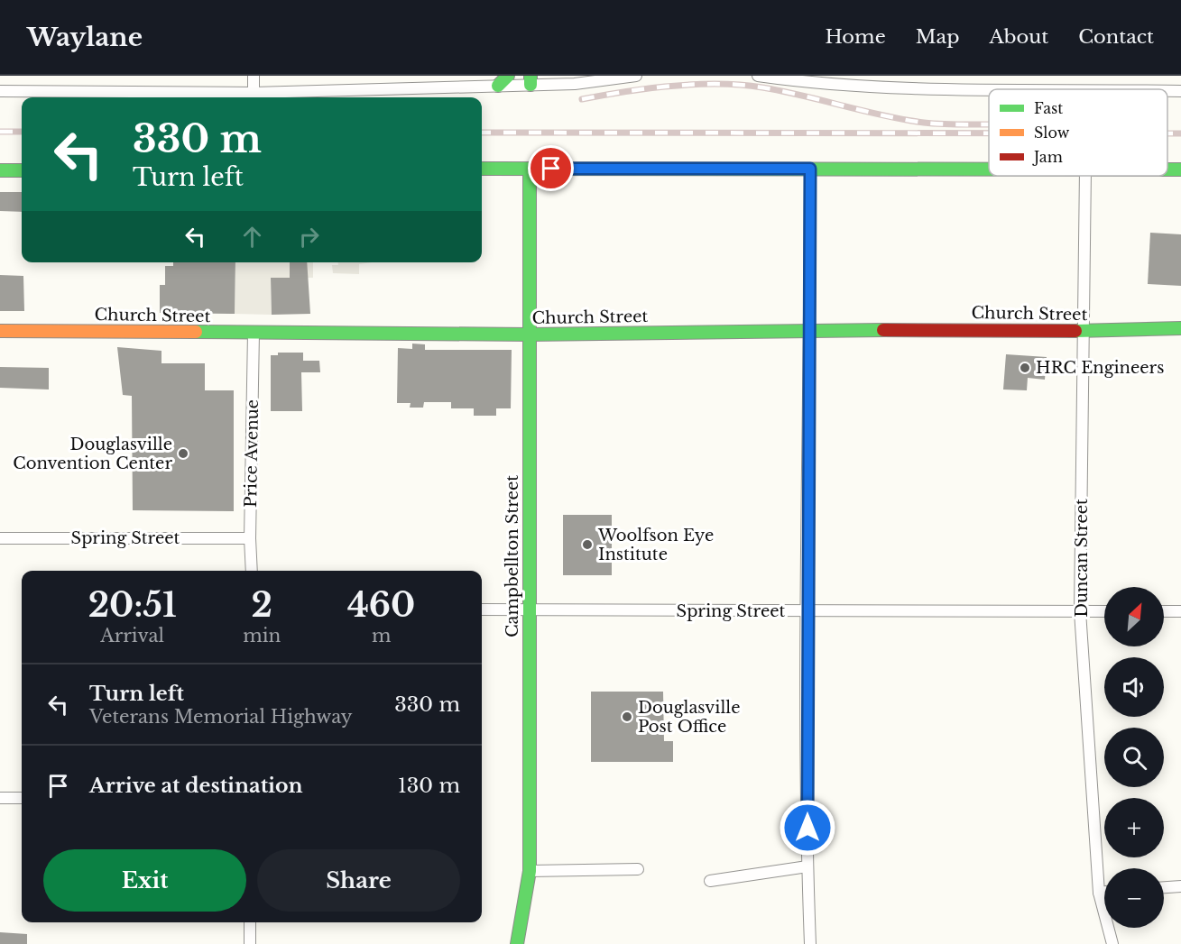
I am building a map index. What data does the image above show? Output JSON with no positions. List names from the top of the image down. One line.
{"streets":{"main road":["Church Street","Campbellton Street"],"street":["Price Avenue","Spring Street","Duncan Street"]},"crossings":[["Church Street","Price Avenue"],["Church Street","Campbellton Street"],["Church Street","Duncan Street"],["Price Avenue","Spring Street"],["Spring Street","Campbellton Street"],["Spring Street","Duncan Street"]],"places":["HRC Engineers","Douglasville Convention Center","Woolfson Eye Institute","Douglasville Post Office"],"legend":["Fast","Slow","Jam"],"north":"top right","page":{"header":"Waylane","nav":["Home","Map","About","Contact"],"turn":["330 m","Turn left"],"eta":["20:51","Arrival","2","min","460","m"],"map_buttons":["+","−"],"list":[{"name":"Turn left","note":"Veterans Memorial Highway","value":"330 m"},{"name":"Arrive at destination","value":"130 m"}],"buttons":["Exit","Share"]}}
